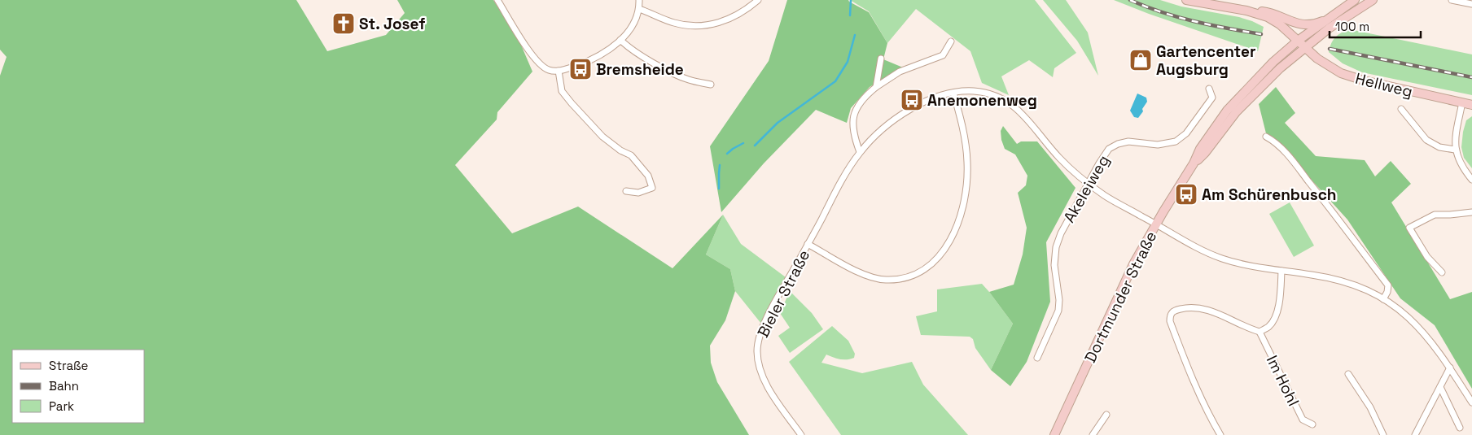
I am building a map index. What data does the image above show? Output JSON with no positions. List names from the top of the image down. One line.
{"streets":{"main road":["Hellweg","Dortmunder Straße"],"street":["Akeleiweg","Bieler Straße","Im Hohl"]},"crossings":[["Hellweg","Dortmunder Straße"],["Akeleiweg","Bieler Straße"],["Bieler Straße","Dortmunder Straße"]],"places":{"church":["St. Josef"],"shop":["Gartencenter Augsburg"],"bus stop":["Bremsheide","Anemonenweg","Am Schürenbusch"]},"legend":["Straße","Bahn","Park"],"scale_bar":"100 m"}
